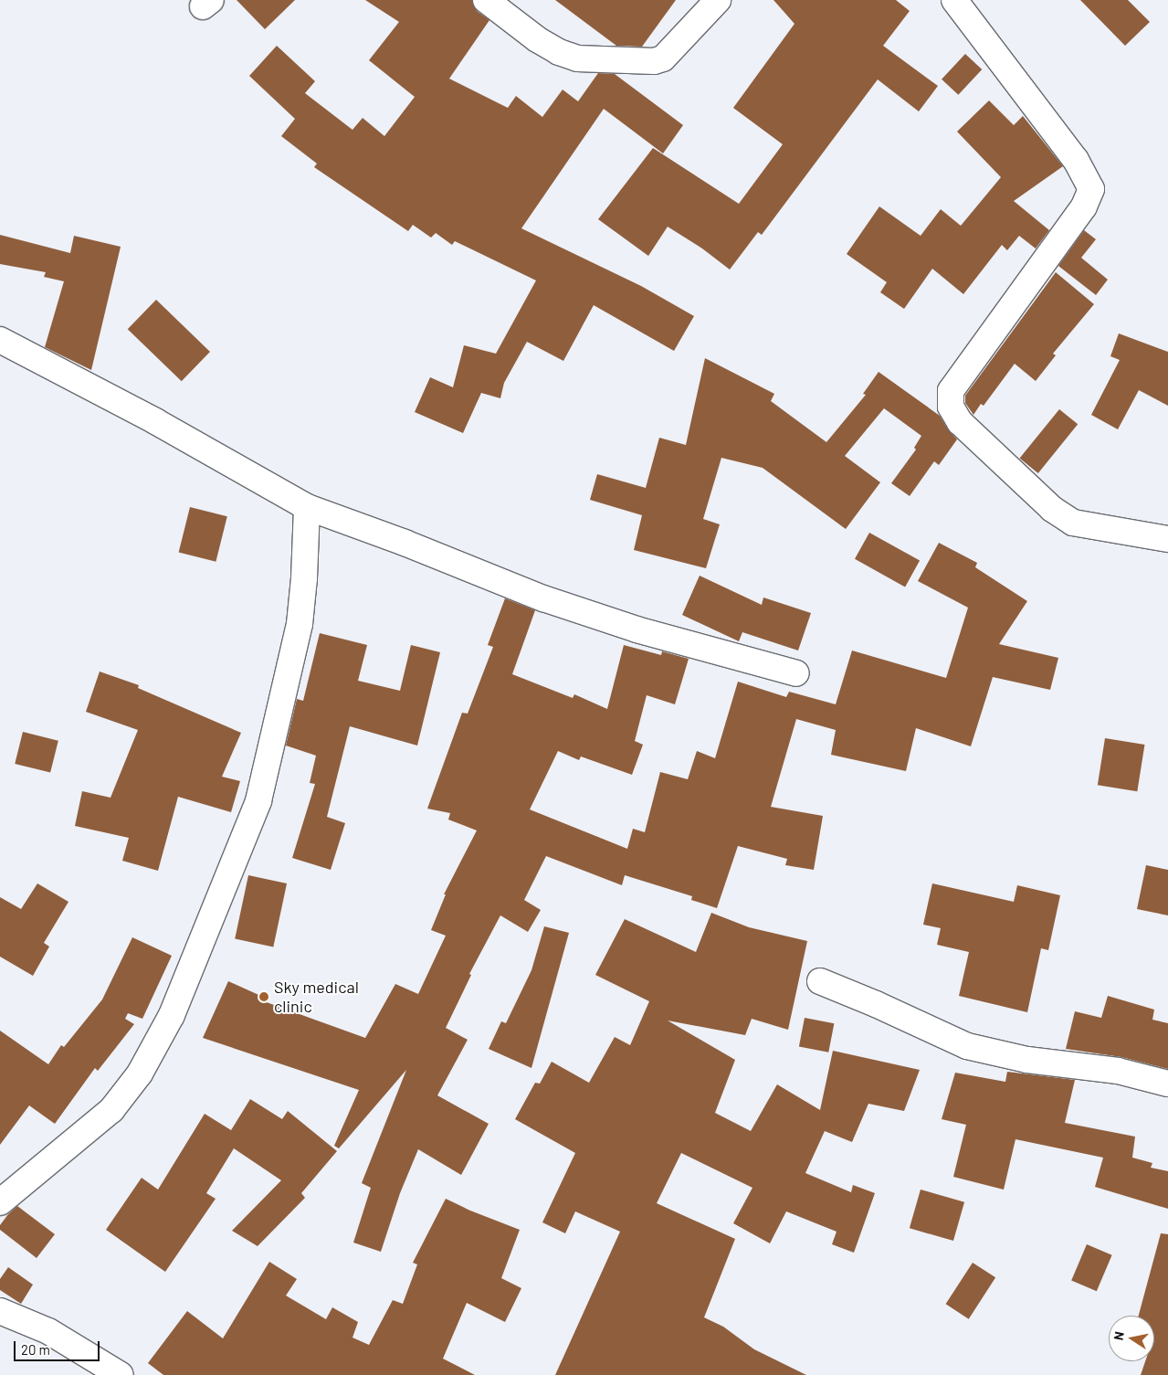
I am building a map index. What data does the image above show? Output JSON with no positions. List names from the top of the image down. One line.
{"places":["Sky medical clinic"],"scale_bar":"20 m","north":"left"}
